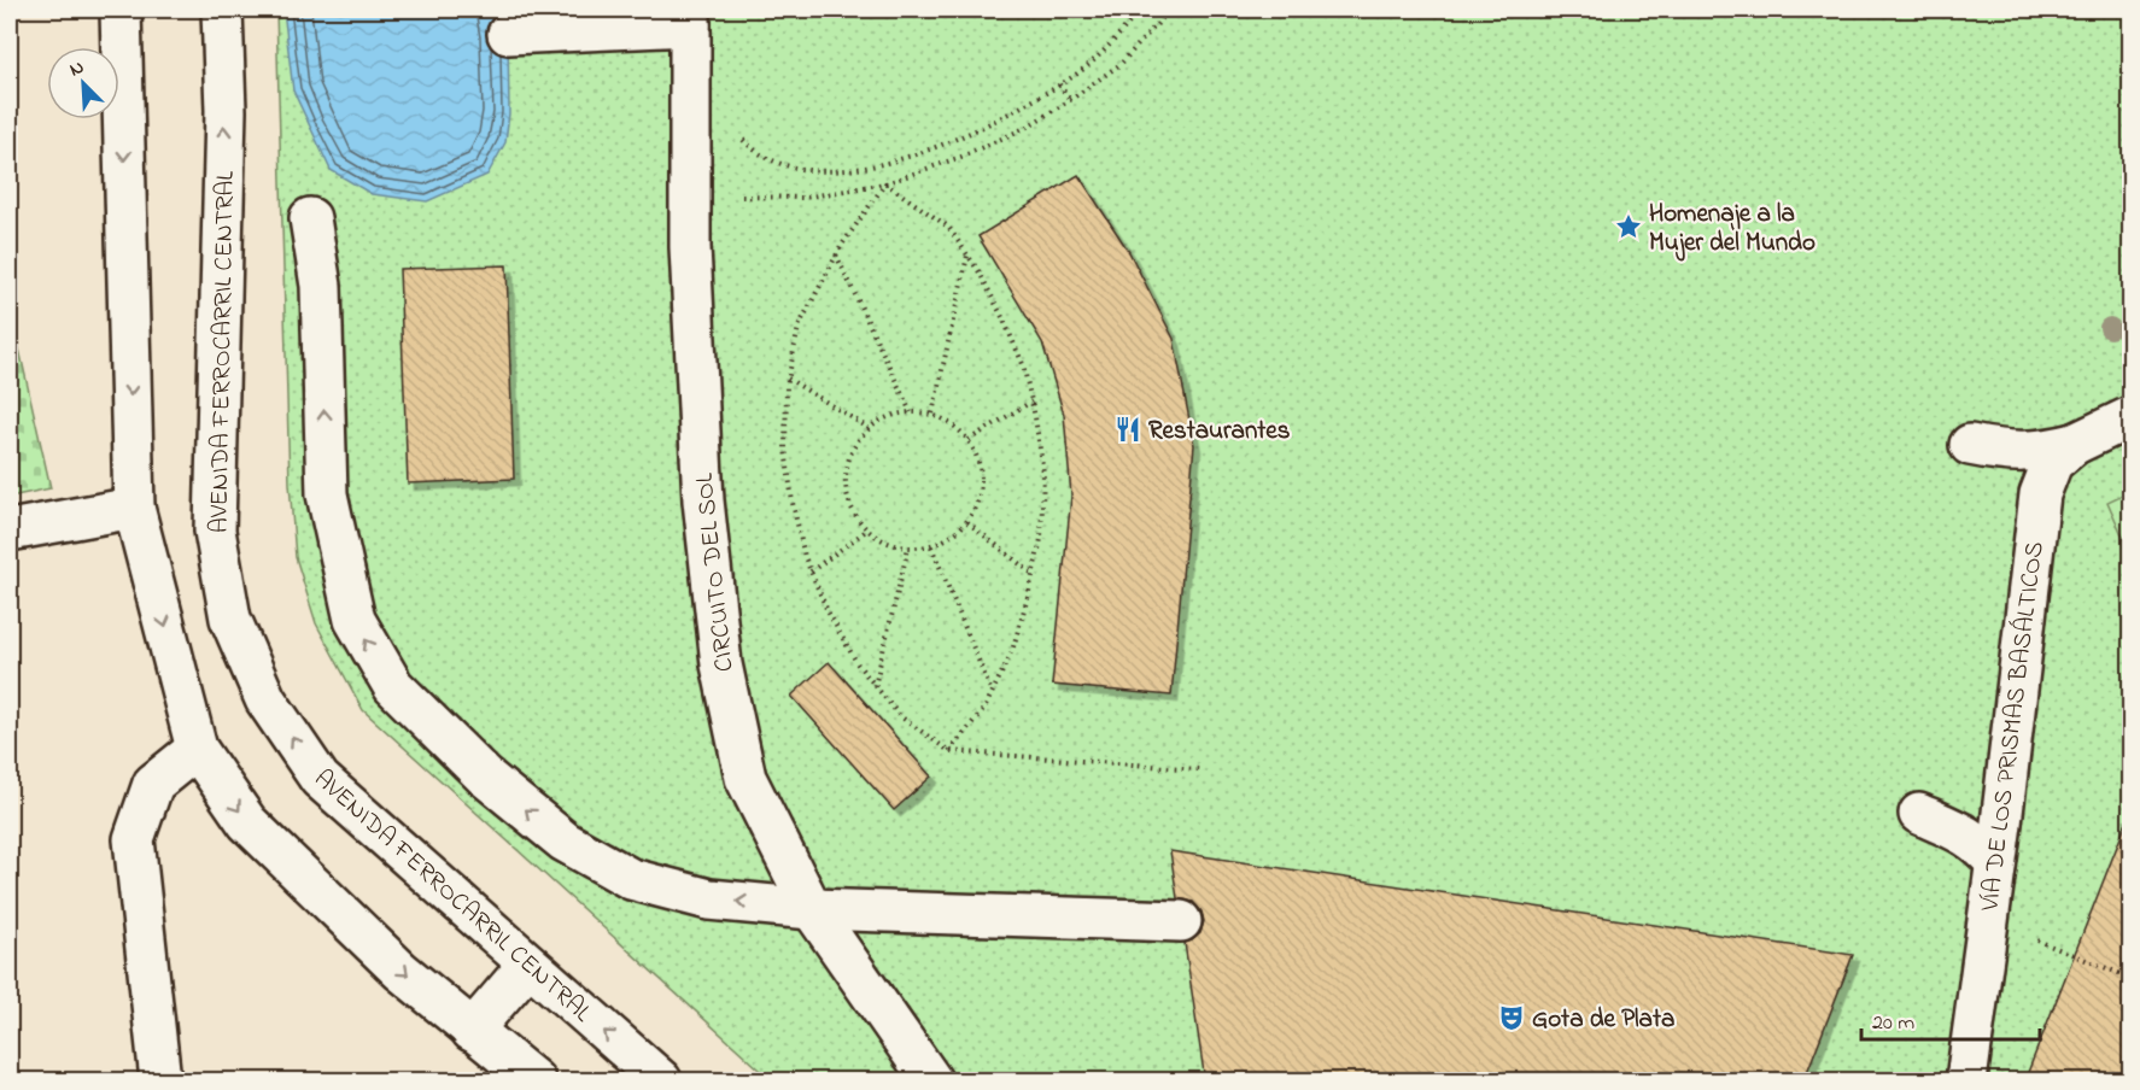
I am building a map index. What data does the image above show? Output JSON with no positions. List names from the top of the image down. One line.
{"streets":{"street":["AVENIDA FERROCARRIL CENTRAL","CIRCUITO DEL SOL","VÍA DE LOS PRISMAS BASÁLTICOS"]},"places":{"place":["Homenaje a la Mujer del Mundo"],"restaurant":["Restaurantes"],"theatre":["Gota de Plata"]},"scale_bar":"20 m","north":"top left"}
